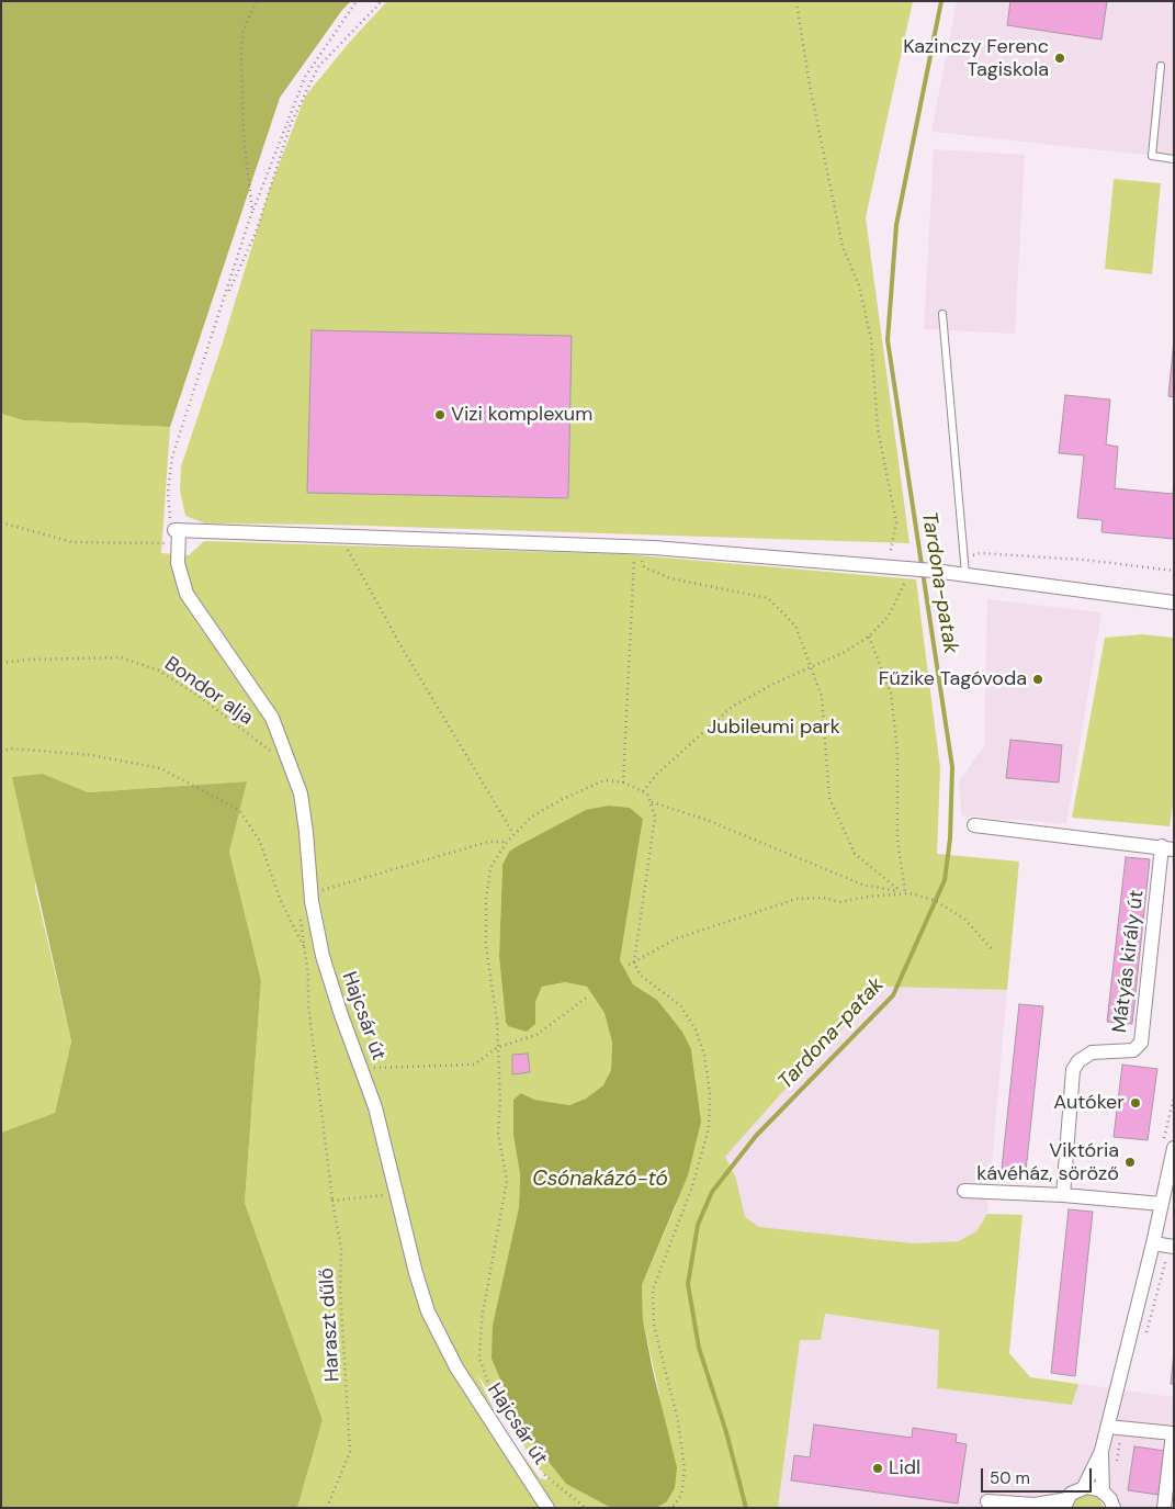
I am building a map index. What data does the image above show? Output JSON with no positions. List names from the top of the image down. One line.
{"streets":{"street":["Mátyás király út","Hajcsár út"],"path":["Bondor alja","Haraszt dűlő"]},"crossings":[["Bondor alja","Hajcsár út"],["Hajcsár út","Haraszt dűlő"]],"water":["Tardona-patak","Csónakázó-tó"],"parks":["Jubileumi park"],"places":["Kazinczy Ferenc Tagiskola","Vizi komplexum","Fűzike Tagóvoda","Autóker","Viktória kávéház, söröző","Lidl"],"scale_bar":"50 m"}
